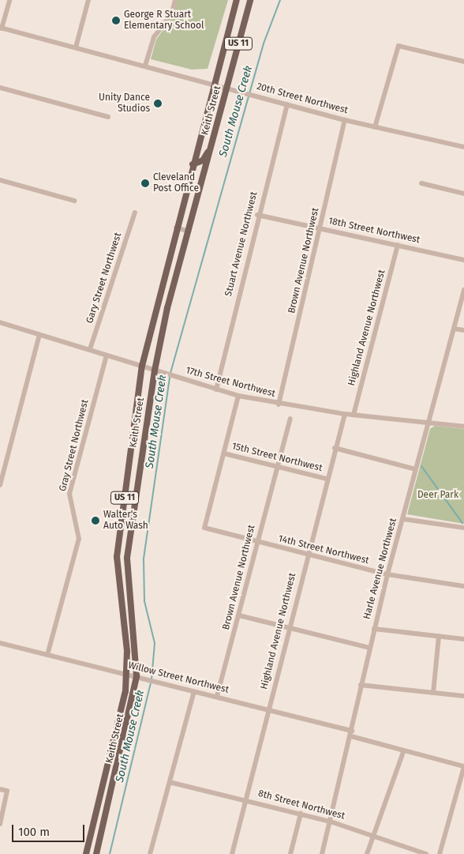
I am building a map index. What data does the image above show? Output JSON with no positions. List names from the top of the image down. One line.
{"streets":{"main road":["US 11","Keith Street"],"street":["20th Street Northwest","18th Street Northwest","Stuart Avenue Northwest","Brown Avenue Northwest","Gary Street Northwest","Highland Avenue Northwest","17th Street Northwest","Gray Street Northwest","15th Street Northwest","14th Street Northwest","Harle Avenue Northwest","Willow Street Northwest","8th Street Northwest"]},"crossings":[["20th Street Northwest","Keith Street"],["20th Street Northwest","Stuart Avenue Northwest"],["20th Street Northwest","Brown Avenue Northwest"],["Keith Street","17th Street Northwest"],["Keith Street","Willow Street Northwest"],["18th Street Northwest","Stuart Avenue Northwest"],["18th Street Northwest","Brown Avenue Northwest"],["18th Street Northwest","Highland Avenue Northwest"],["Stuart Avenue Northwest","17th Street Northwest"],["Brown Avenue Northwest","17th Street Northwest"],["Brown Avenue Northwest","15th Street Northwest"],["Brown Avenue Northwest","14th Street Northwest"],["Brown Avenue Northwest","Willow Street Northwest"],["Gary Street Northwest","17th Street Northwest"],["Highland Avenue Northwest","17th Street Northwest"],["Highland Avenue Northwest","15th Street Northwest"],["Highland Avenue Northwest","14th Street Northwest"],["Highland Avenue Northwest","Willow Street Northwest"],["Highland Avenue Northwest","8th Street Northwest"],["17th Street Northwest","Gray Street Northwest"],["17th Street Northwest","Harle Avenue Northwest"],["Gray Street Northwest","Willow Street Northwest"],["15th Street Northwest","14th Street Northwest"],["14th Street Northwest","Harle Avenue Northwest"],["Harle Avenue Northwest","Willow Street Northwest"],["Harle Avenue Northwest","8th Street Northwest"]],"water":["South Mouse Creek"],"parks":["Deer Park"],"places":["George R Stuart Elementary School","Unity Dance Studios","Cleveland Post Office","Walter's Auto Wash"],"scale_bar":"100 m"}
